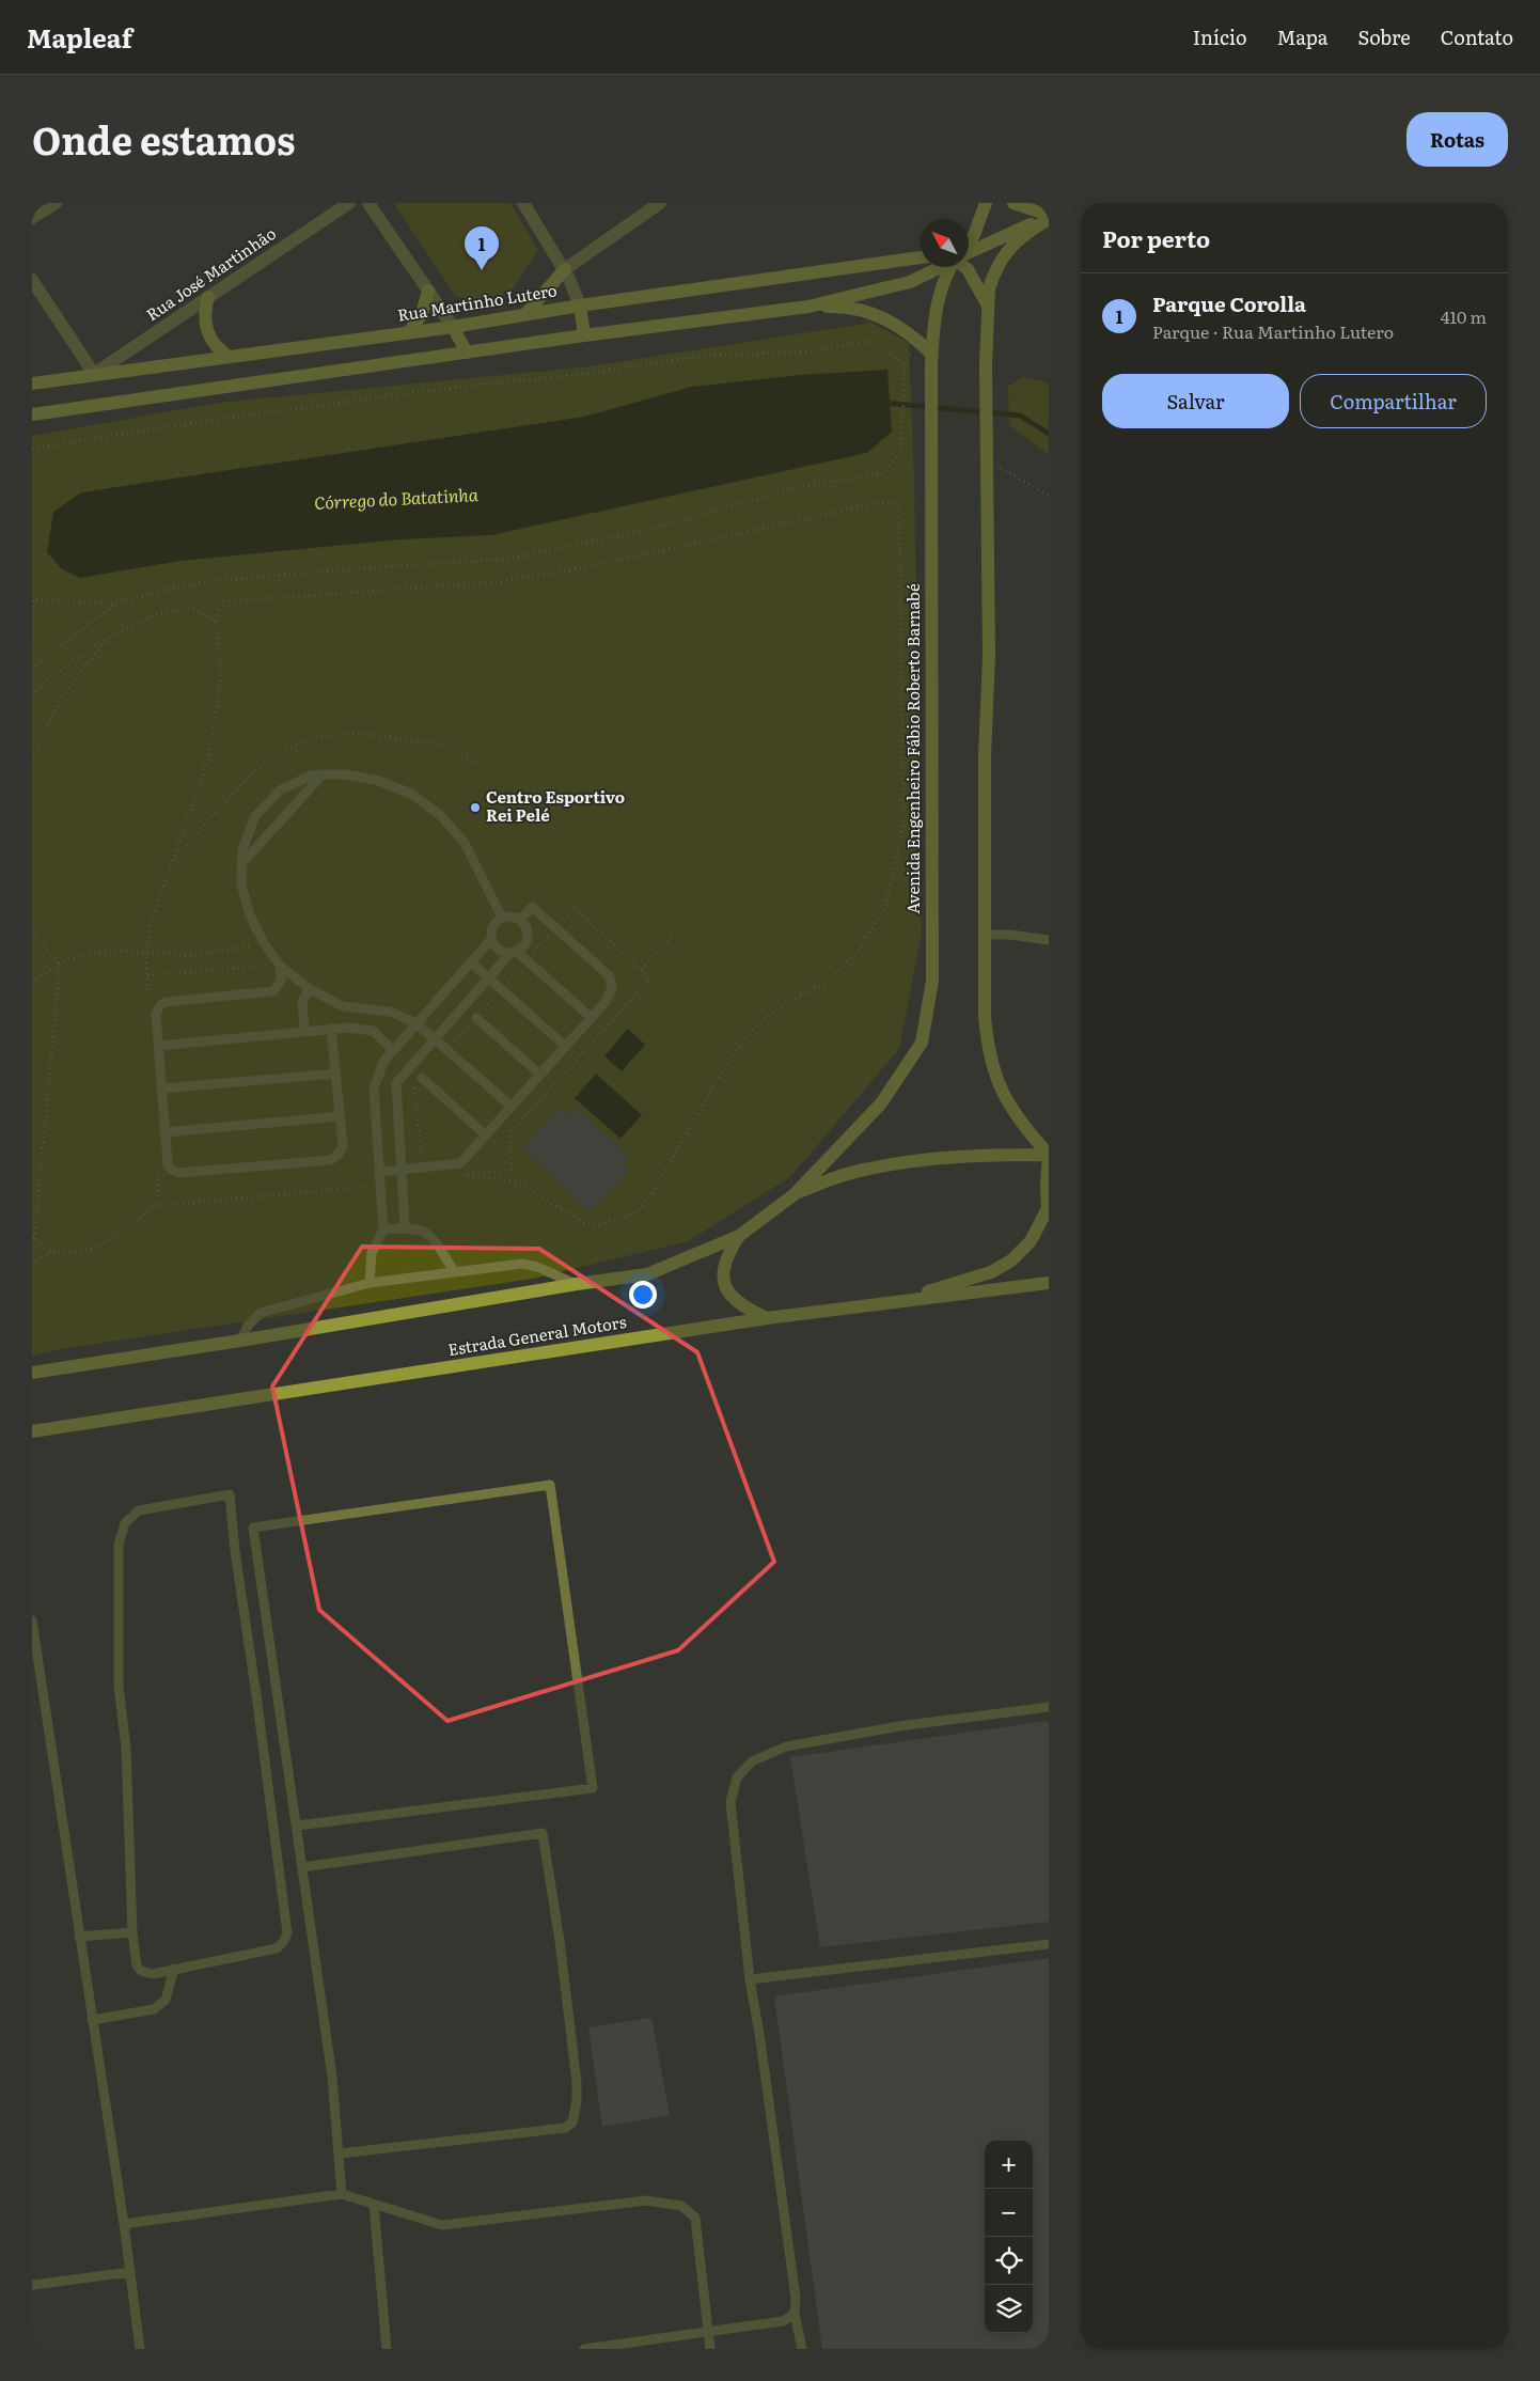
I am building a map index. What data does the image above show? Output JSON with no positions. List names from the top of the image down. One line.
{"streets":{"main road":["Rua Martinho Lutero","Avenida Engenheiro Fábio Roberto Barnabé","Estrada General Motors"],"street":["Rua José Martinhão"]},"crossings":[["Rua José Martinhão","Rua Martinho Lutero"]],"water":["Córrego do Batatinha"],"places":["Centro Esportivo Rei Pelé"],"north":"top left","page":{"header":"Mapleaf","nav":["Início","Mapa","Sobre","Contato"],"title":"Onde estamos","buttons":["Rotas",["Salvar","Compartilhar"]],"heading":"Por perto","pins":"1","list":[{"mark":"1","name":"Parque Corolla","note":"Parque · Rua Martinho Lutero","value":"410 m"}],"map_buttons":["+","−"]}}
